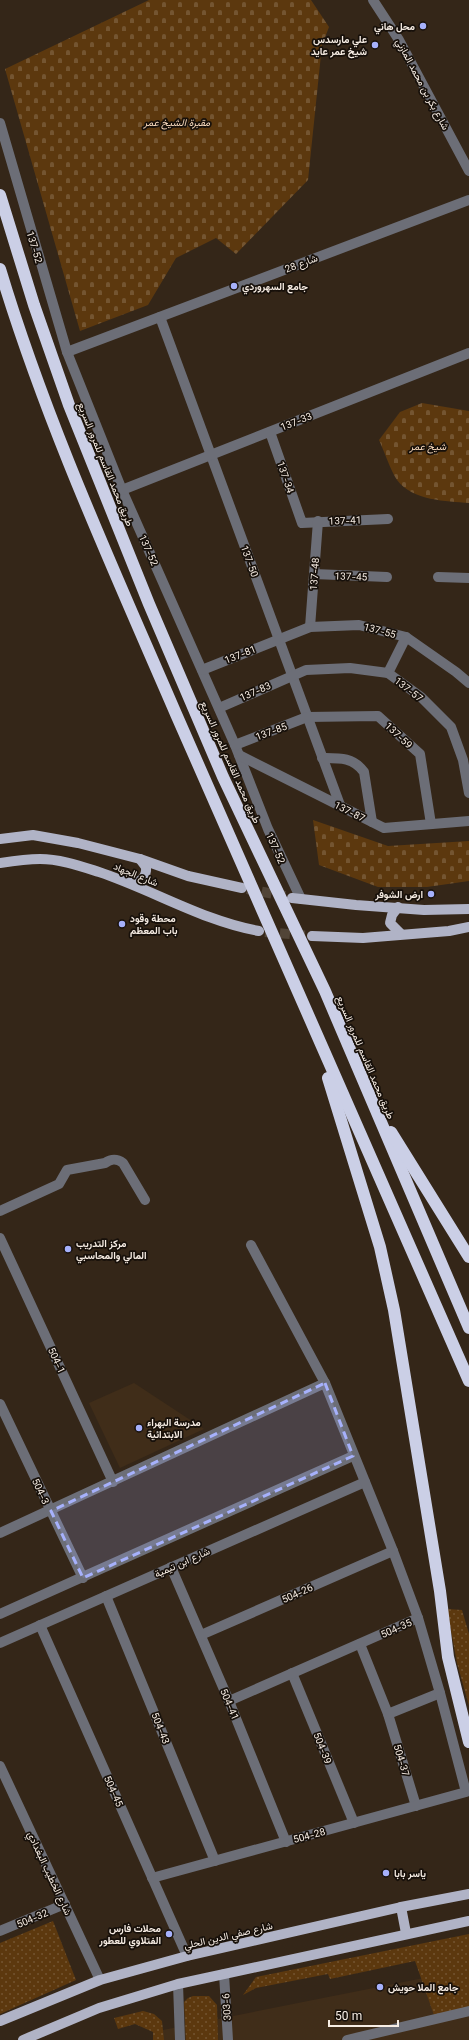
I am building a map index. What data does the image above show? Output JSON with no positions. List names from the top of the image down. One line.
{"streets":{"highway":["طريق محمد القاسم للمرور السريع"],"main road":["شارع الجهاد","شارع صفي الدين الحلي"],"street":["شارع بكر بن محمد المازني","137-52","شارع 28","137-33","137-34","137-41","137-50","137-48","137-45","137-55","137-81","137-57","137-83","137-85","137-59","137-87","504-1","504-3","شارع ابن تيمية","504-26","504-35","504-41","504-43","504-39","504-37","504-45","504-28","شارع الخطيب البغدادي","504-32","303-6"]},"crossings":[["137-52","شارع 28"],["137-52","137-33"],["137-52","137-81"],["137-52","137-83"],["137-52","137-85"],["137-52","137-87"],["شارع 28","137-50"],["137-33","137-34"],["137-33","137-50"],["137-34","137-41"],["137-41","137-48"],["137-50","137-55"],["137-50","137-81"],["137-50","137-57"],["137-50","137-83"],["137-50","137-85"],["137-50","137-59"],["137-50","137-87"],["137-48","137-45"],["137-48","137-55"],["137-55","137-81"],["137-57","137-83"],["137-85","137-59"],["137-59","137-87"],["شارع ابن تيمية","504-35"],["شارع ابن تيمية","504-41"],["شارع ابن تيمية","504-43"],["شارع ابن تيمية","504-45"],["504-26","504-35"],["504-26","504-41"],["504-35","504-41"],["504-35","504-39"],["504-35","504-37"],["504-41","504-28"],["504-43","504-28"],["504-39","504-28"],["504-37","504-28"],["504-45","504-28"],["504-45","شارع صفي الدين الحلي"],["شارع الخطيب البغدادي","504-32"],["شارع الخطيب البغدادي","شارع صفي الدين الحلي"]],"parks":["مقبرة الشيخ عمر","شيخ عمر"],"places":["محل هاني","علي مارسدس شيخ عمر عايد","جامع السهروردي","ارض الشوفر","محطة وقود باب المعظم","مركز التدريب المالي والمحاسبي","مدرسة البهراء الابتدائية","ياسر بابا","محلات فارس الفتلاوي للعطور","جامع الملا حويش"],"scale_bar":"50 m"}
